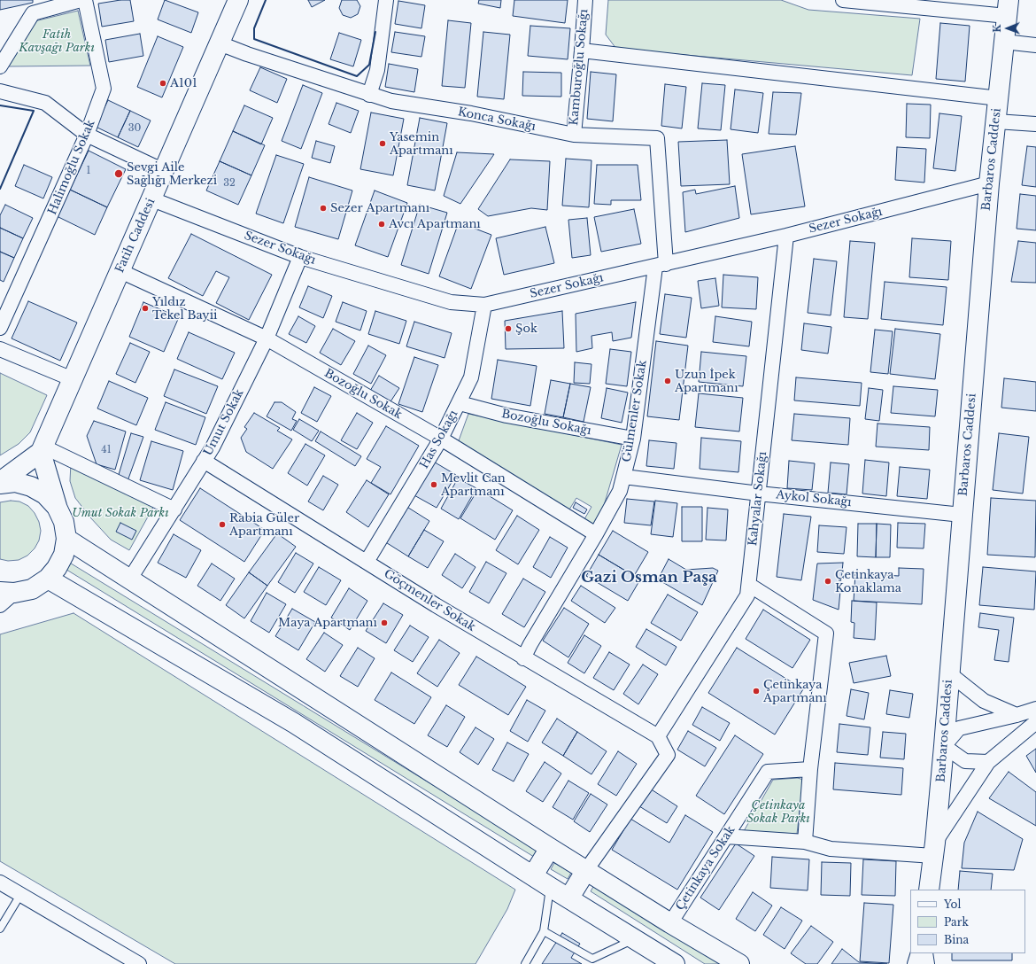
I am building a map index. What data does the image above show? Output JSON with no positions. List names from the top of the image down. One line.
{"streets":{"main road":["Barbaros Caddesi","Fatih Caddesi"],"street":["Kamburoğlu Sokağı","Konca Sokağı","Halimoğlu Sokak","Sezer Sokağı","Bozoğlu Sokak","Gülmenler Sokak","Umut Sokak","Bozoğlu Sokağı","Has Sokağı","Kahyalar Sokağı","Aykol Sokağı","Göçmenler Sokak","Çetinkaya Sokak"]},"crossings":[["Kamburoğlu Sokağı","Konca Sokağı"],["Konca Sokağı","Sezer Sokağı"],["Konca Sokağı","Fatih Caddesi"],["Konca Sokağı","Gülmenler Sokak"],["Barbaros Caddesi","Sezer Sokağı"],["Barbaros Caddesi","Aykol Sokağı"],["Sezer Sokağı","Fatih Caddesi"],["Sezer Sokağı","Gülmenler Sokak"],["Sezer Sokağı","Umut Sokak"],["Sezer Sokağı","Has Sokağı"],["Sezer Sokağı","Kahyalar Sokağı"],["Fatih Caddesi","Bozoğlu Sokak"],["Bozoğlu Sokak","Gülmenler Sokak"],["Bozoğlu Sokak","Umut Sokak"],["Bozoğlu Sokak","Has Sokağı"],["Gülmenler Sokak","Bozoğlu Sokağı"],["Gülmenler Sokak","Aykol Sokağı"],["Gülmenler Sokak","Göçmenler Sokak"],["Umut Sokak","Göçmenler Sokak"],["Bozoğlu Sokağı","Has Sokağı"],["Has Sokağı","Göçmenler Sokak"],["Kahyalar Sokağı","Aykol Sokağı"],["Kahyalar Sokağı","Göçmenler Sokak"]],"districts":["Gazi Osman Paşa"],"parks":["Fatih Kavşağı Parkı","Umut Sokak Parkı","Çetinkaya Sokak Parkı"],"places":["A101","Yasemin Apartmanı","Sevgi Aile Sağlığı Merkezi","Sezer Apartmanı","Avcı Apartmanı","Yıldız Tekel Bayii","Şok","Uzun İpek Apartmanı","Mevlit Can Apartmanı","Rabia Güler Apartmanı","Çetinkaya Konaklama","Maya Apartmanı","Çetinkaya Apartmanı"],"house_numbers":["30","1","32","41"],"legend":["Yol","Park","Bina"],"north":"left"}
